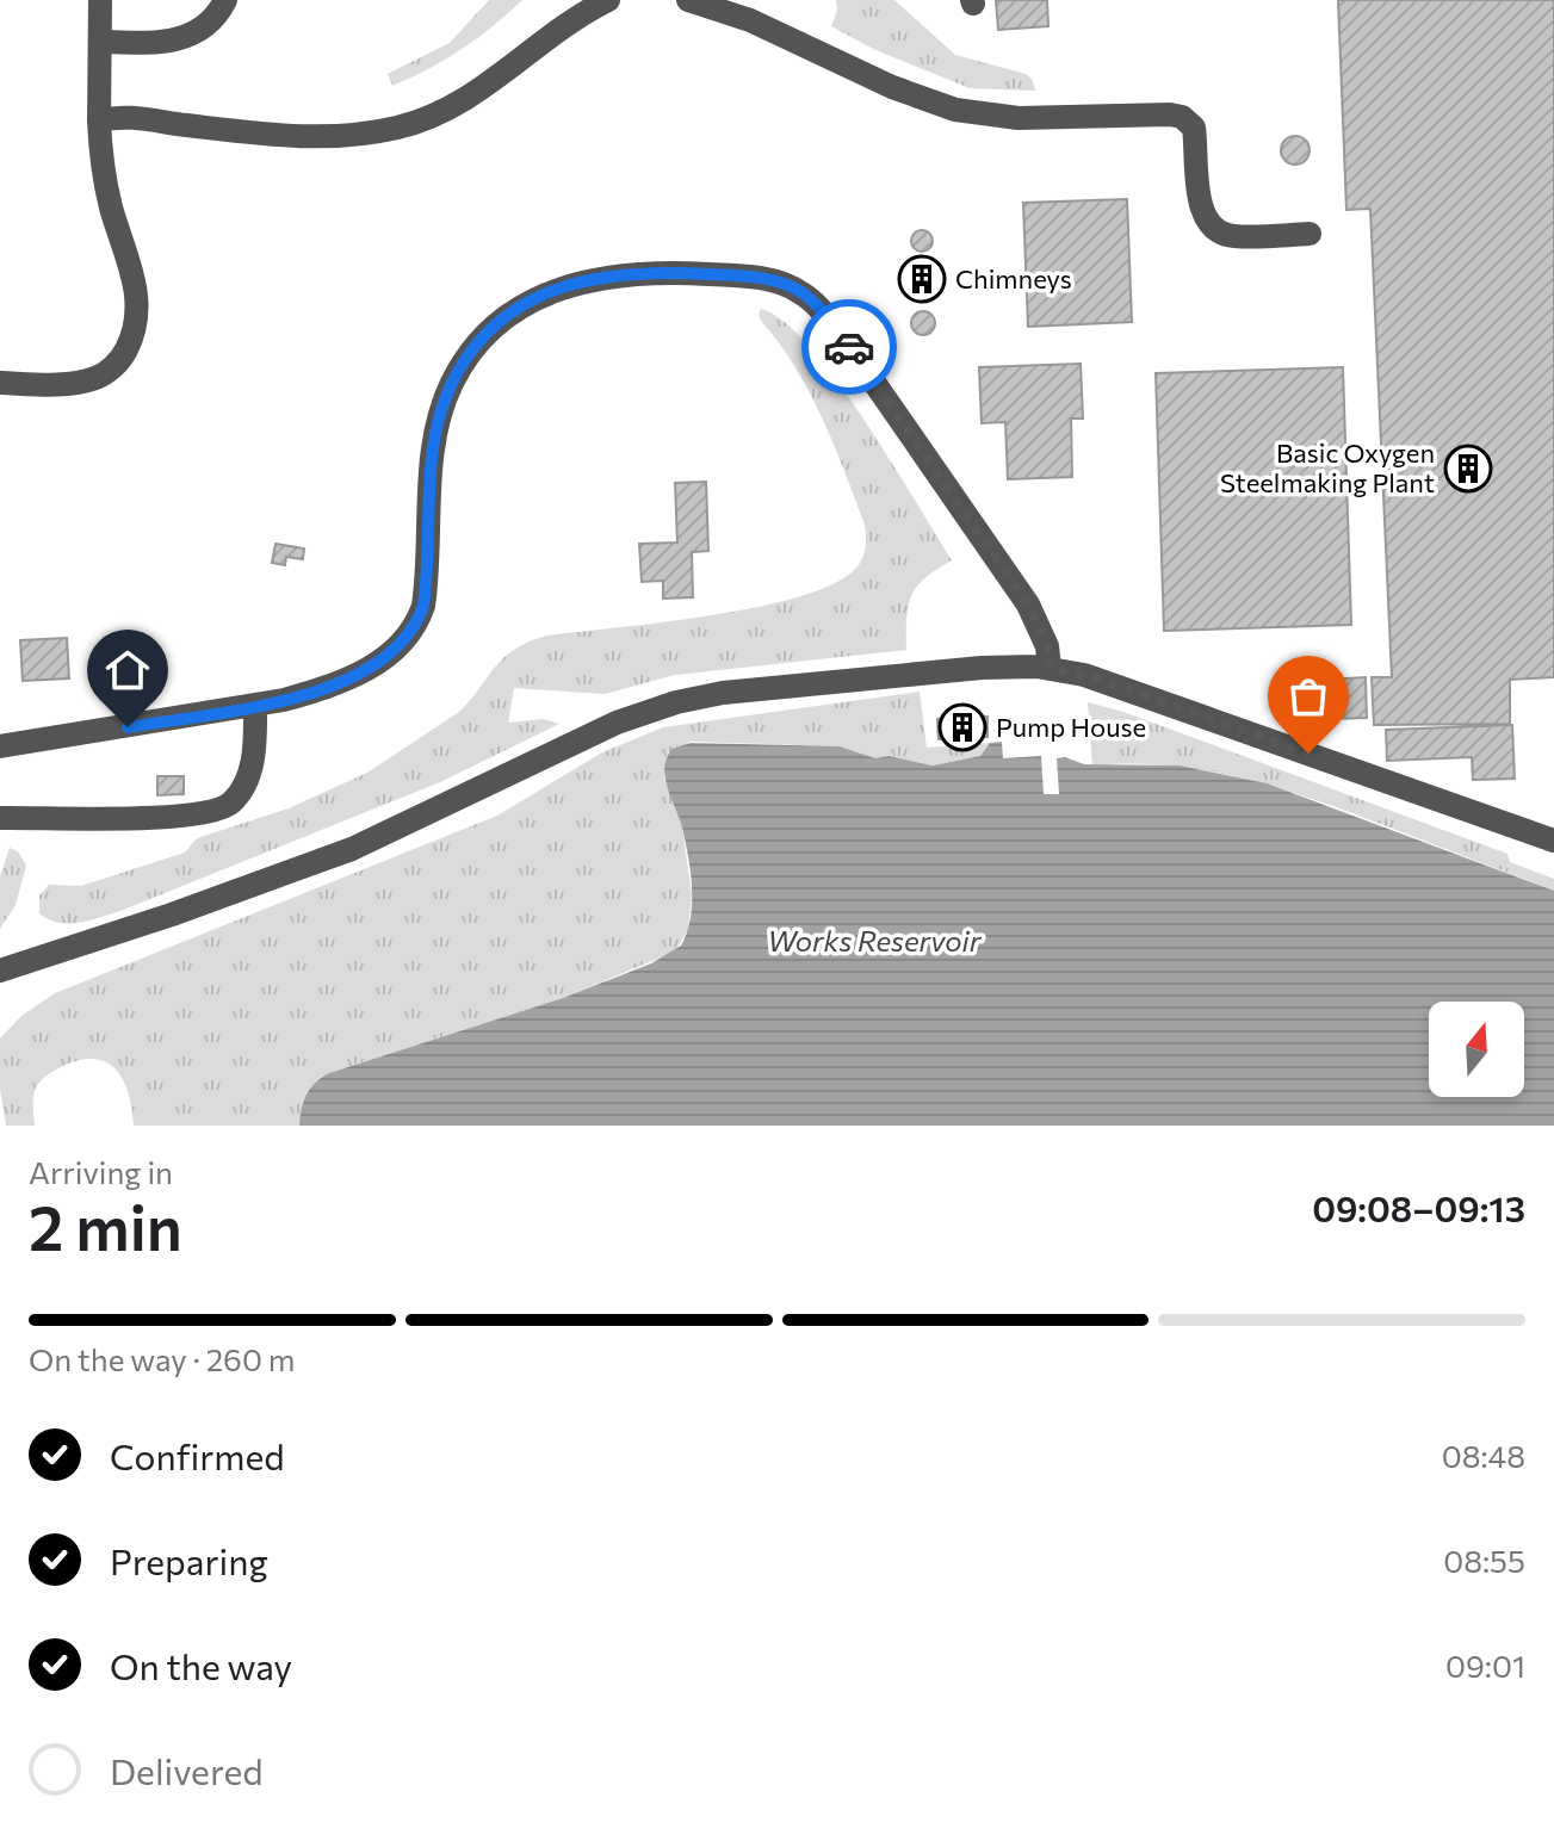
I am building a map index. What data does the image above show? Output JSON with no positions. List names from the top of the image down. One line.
{"water":["Works Reservoir"],"places":{"building":["Chimneys","Basic Oxygen Steelmaking Plant","Pump House"]},"north":"top","page":{"heading":["2 min","Arriving in","09:08–09:13"],"bar":"On the way · 260 m","list":[["Confirmed","08:48"],["Preparing","08:55"],["On the way","09:01"],"Delivered"]}}
